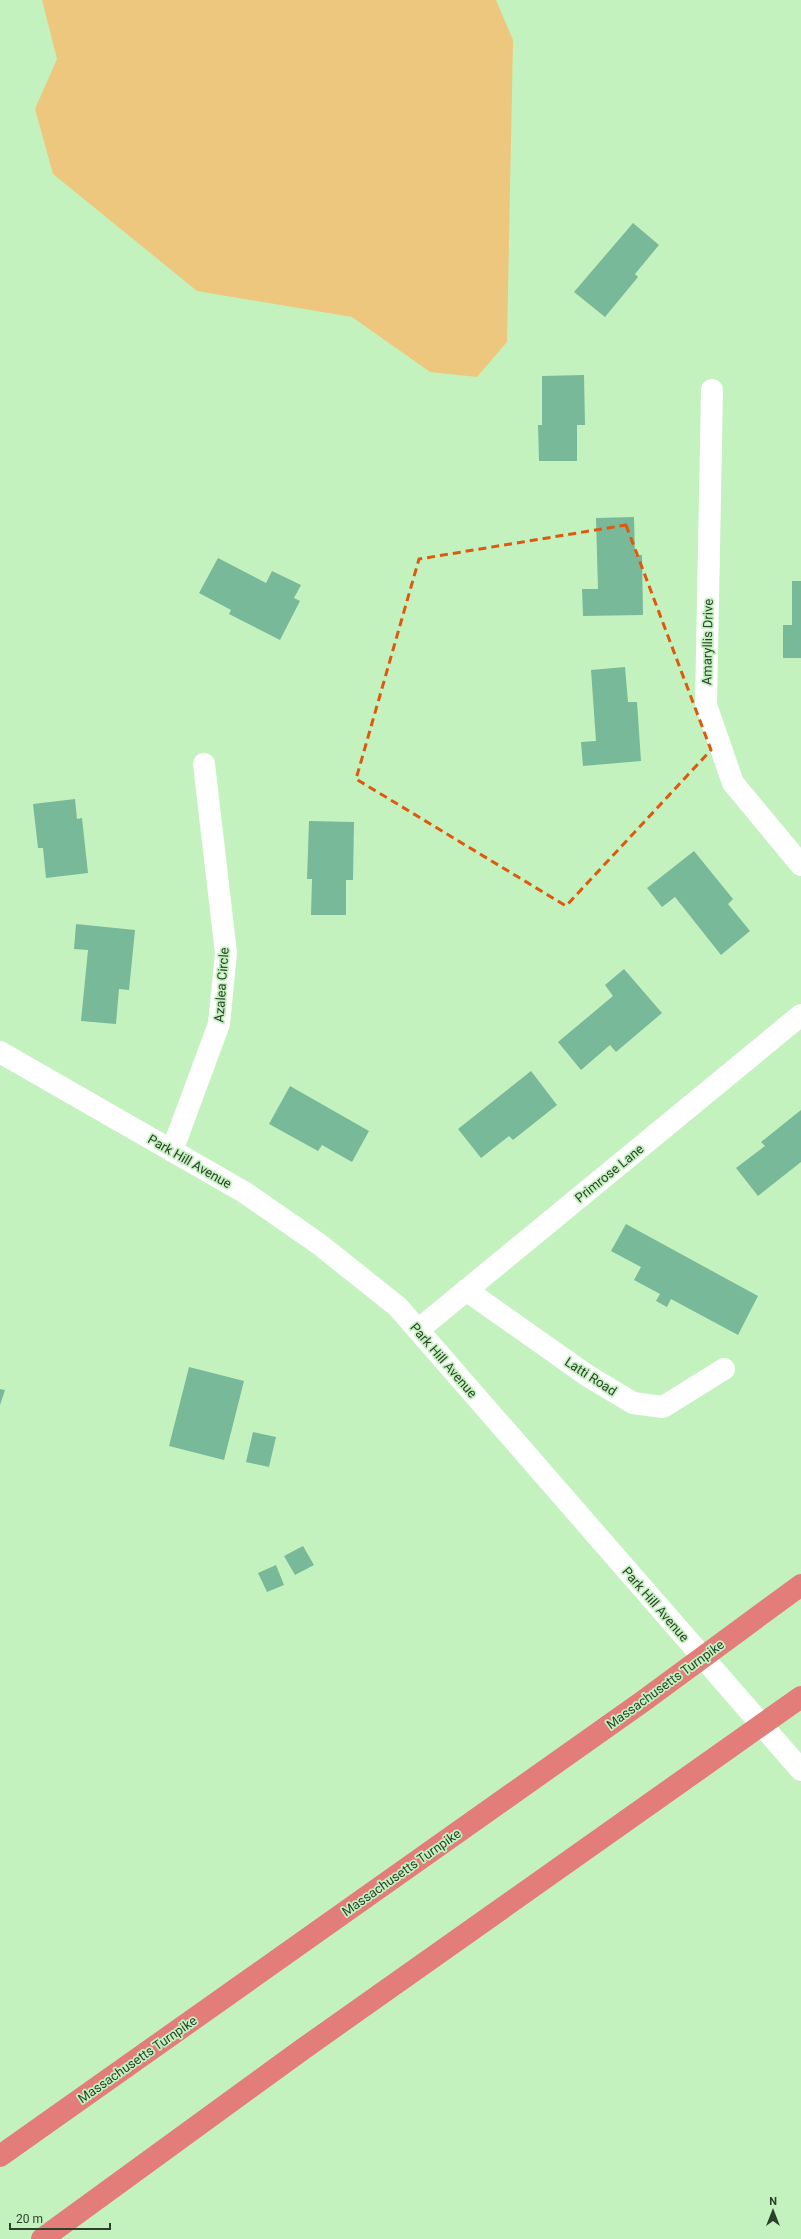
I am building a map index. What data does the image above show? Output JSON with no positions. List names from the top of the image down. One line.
{"streets":{"highway":["Massachusetts Turnpike"],"street":["Amaryllis Drive","Azalea Circle","Park Hill Avenue","Primrose Lane","Latti Road"]},"crossings":[["Azalea Circle","Park Hill Avenue"],["Park Hill Avenue","Primrose Lane"],["Primrose Lane","Latti Road"]],"scale_bar":"20 m","north":"top"}
